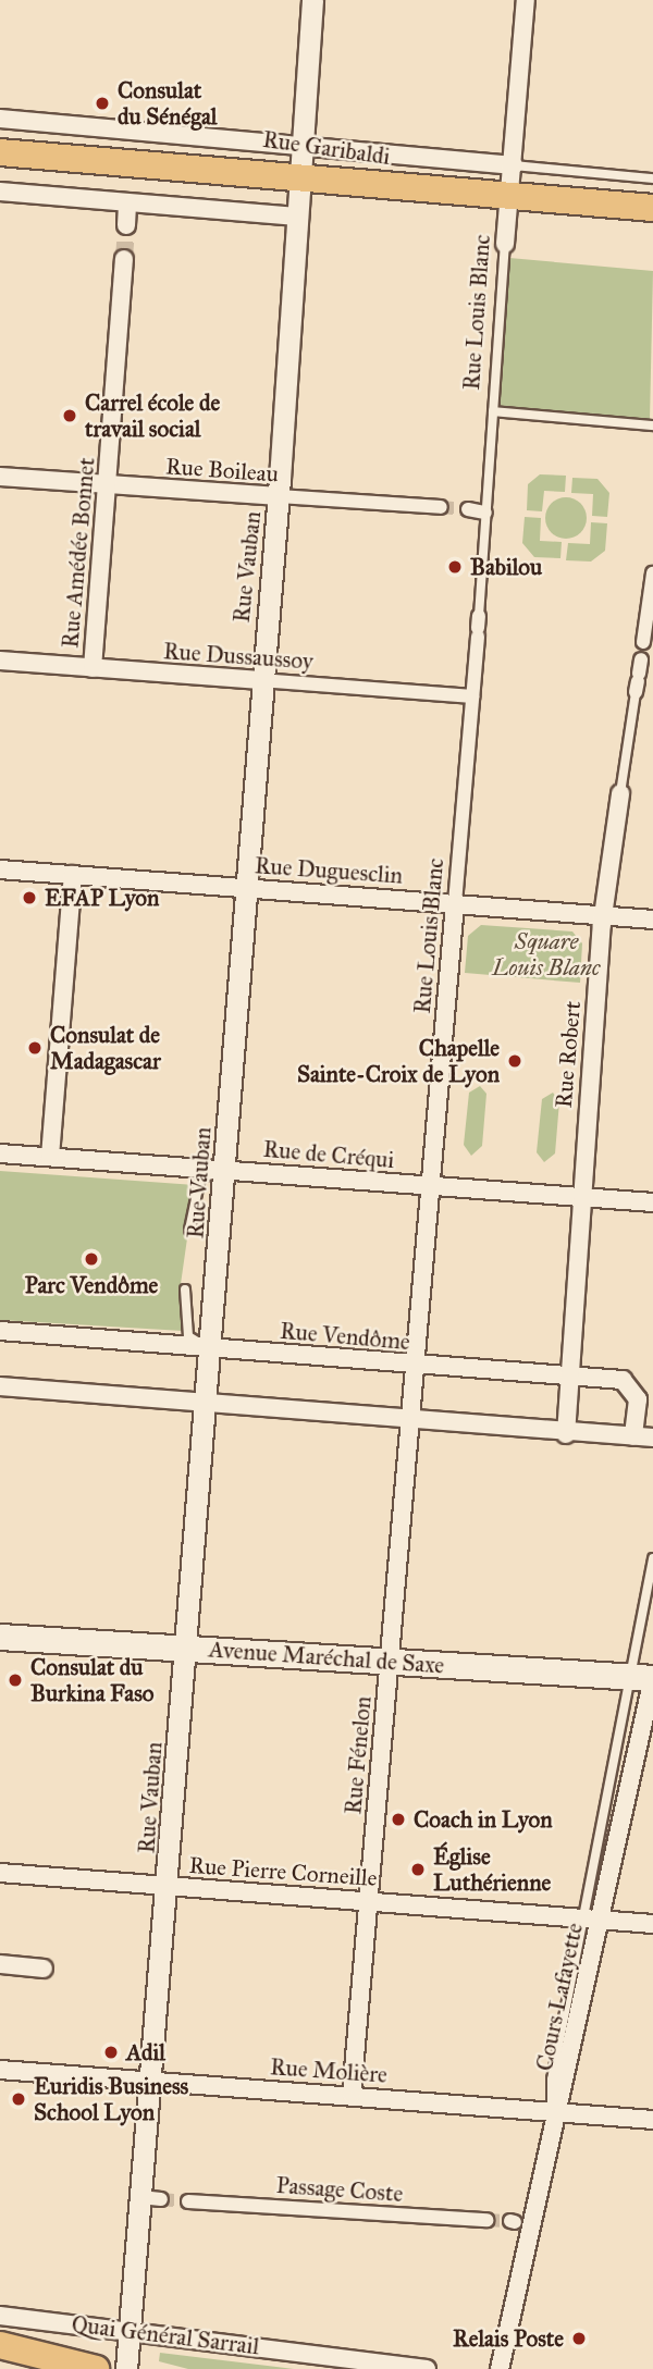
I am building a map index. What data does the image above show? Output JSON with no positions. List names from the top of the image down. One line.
{"streets":{"main road":["Rue Garibaldi","Avenue Maréchal de Saxe","Quai Général Sarrail"],"street":["Rue Louis Blanc","Rue Boileau","Rue Amédée Bonnet","Rue Vauban","Rue Dussaussoy","Rue Duguesclin","Rue Robert","Rue de Créqui","Rue Vendôme","Rue Fénelon","Rue Pierre Corneille","Cours Lafayette","Rue Molière","Passage Coste"]},"crossings":[["Rue Garibaldi","Rue Louis Blanc"],["Rue Garibaldi","Rue Vauban"],["Rue Louis Blanc","Rue Dussaussoy"],["Rue Louis Blanc","Rue Duguesclin"],["Rue Louis Blanc","Rue de Créqui"],["Rue Louis Blanc","Rue Vendôme"],["Rue Louis Blanc","Rue Fénelon"],["Rue Boileau","Rue Amédée Bonnet"],["Rue Boileau","Rue Vauban"],["Rue Amédée Bonnet","Rue Dussaussoy"],["Rue Vauban","Rue Dussaussoy"],["Rue Vauban","Rue Duguesclin"],["Rue Vauban","Rue de Créqui"],["Rue Vauban","Rue Vendôme"],["Rue Vauban","Avenue Maréchal de Saxe"],["Rue Vauban","Rue Pierre Corneille"],["Rue Vauban","Rue Molière"],["Rue Vauban","Quai Général Sarrail"],["Rue Duguesclin","Rue Robert"],["Rue Robert","Rue de Créqui"],["Rue Robert","Rue Vendôme"],["Avenue Maréchal de Saxe","Rue Fénelon"],["Avenue Maréchal de Saxe","Cours Lafayette"],["Rue Fénelon","Rue Pierre Corneille"],["Rue Fénelon","Rue Molière"],["Rue Pierre Corneille","Cours Lafayette"],["Cours Lafayette","Rue Molière"]],"parks":["Square Louis Blanc"],"places":["Consulat du Sénégal","Carrel école de travail social","Babilou","EFAP Lyon","Consulat de Madagascar","Chapelle Sainte-Croix de Lyon","Parc Vendôme","Consulat du Burkina Faso","Coach in Lyon","Église Luthérienne","Adil","Euridis Business School Lyon","Relais Poste"]}
